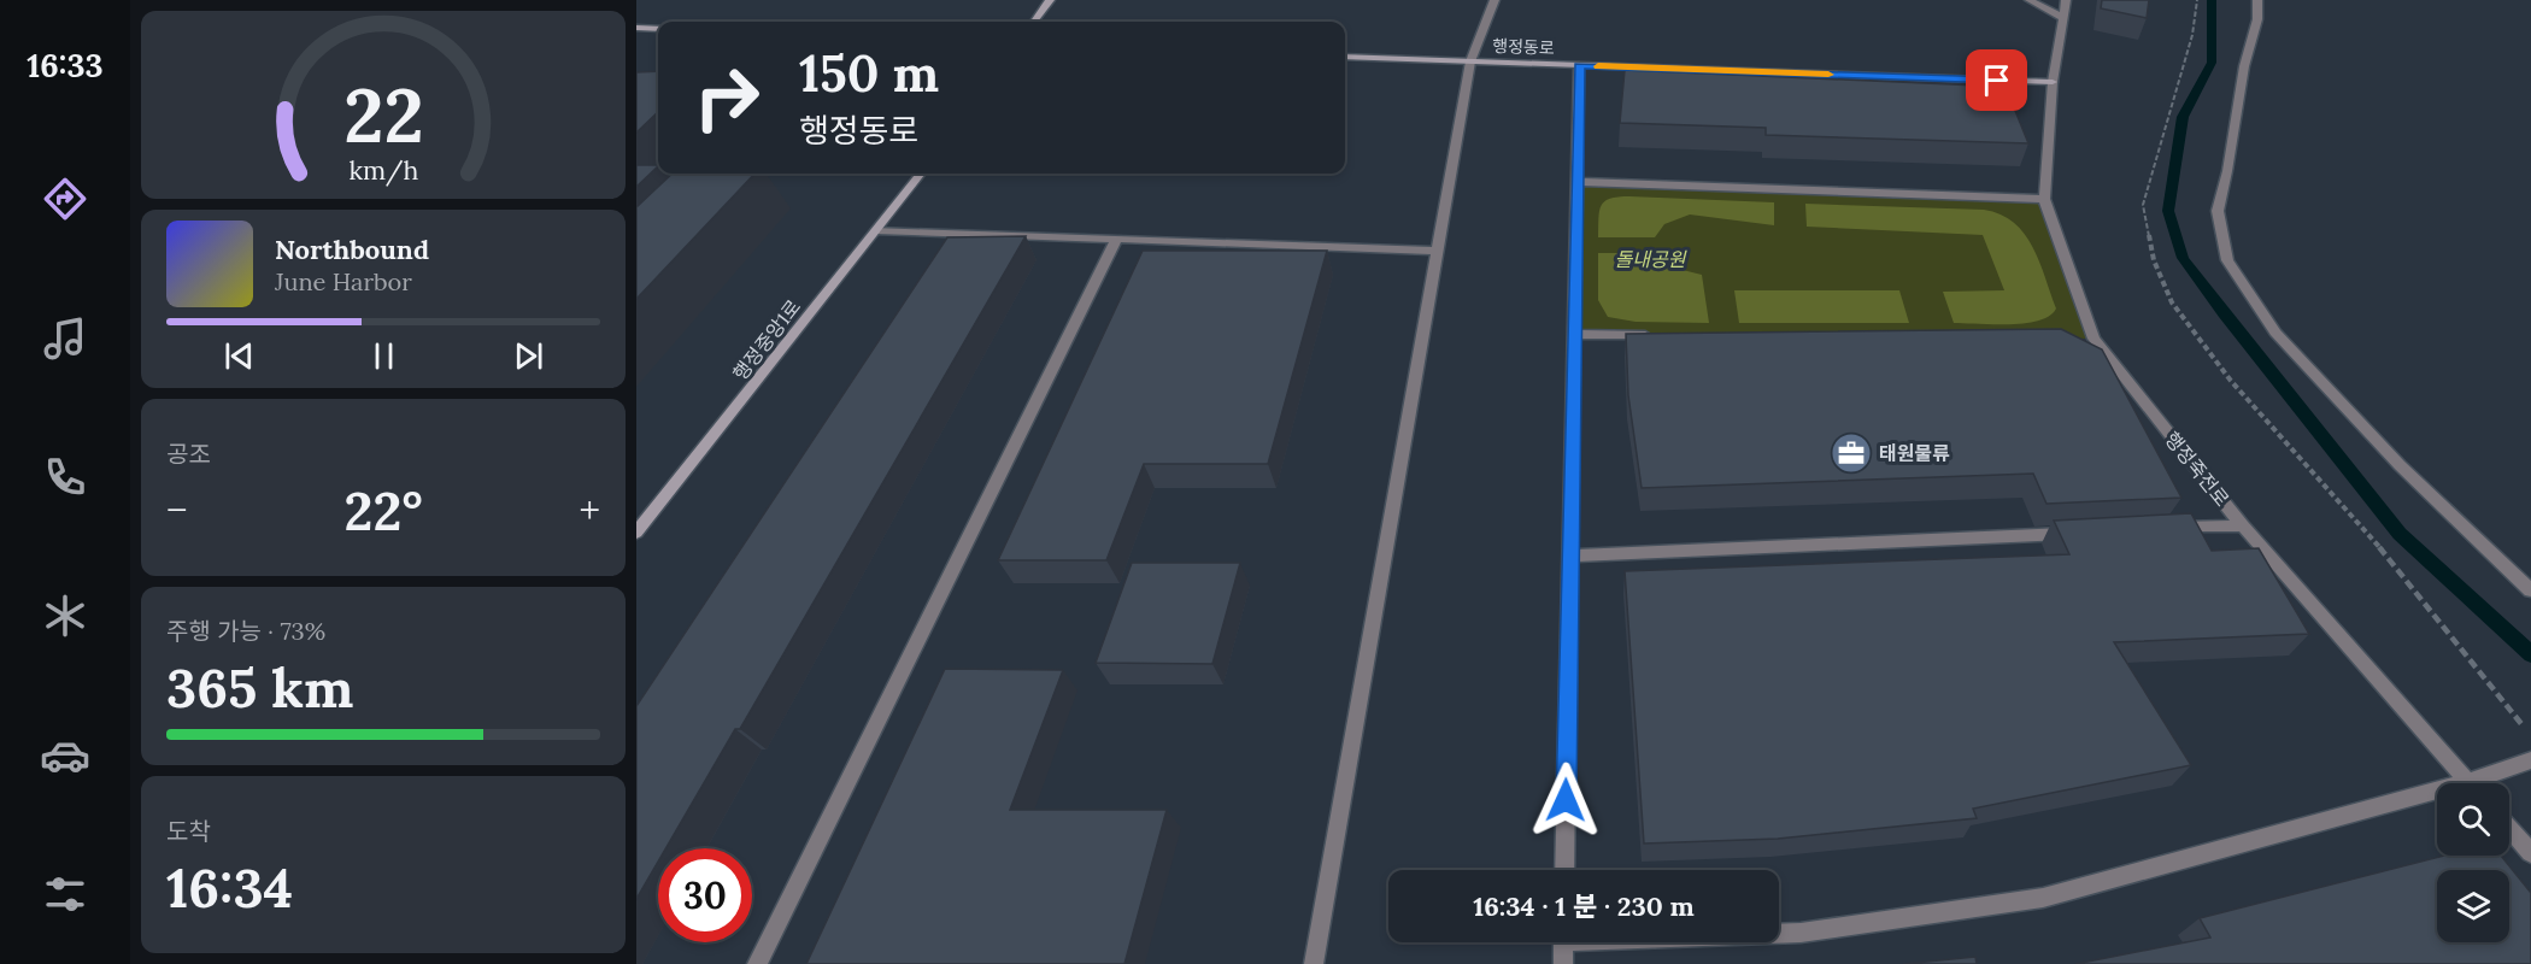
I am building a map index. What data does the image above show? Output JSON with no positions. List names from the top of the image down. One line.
{"streets":{"street":["행정동로","행정중앙1로","행정죽전로"]},"crossings":[["행정동로","행정죽전로"]],"parks":["돌내공원"],"places":{"office":["태원물류"]},"page":{"tabs":"16:33","turn":["150 m","행정동로"],"song":["Northbound","June Harbor"],"tile":["공조",["주행 가능 · 73%","365 km"],["도착","16:34"]],"heat":["−","22°","+"],"limit":"30","trip":"16:34 · 1 분 · 230 m","gauge":["22","km/h"]}}
